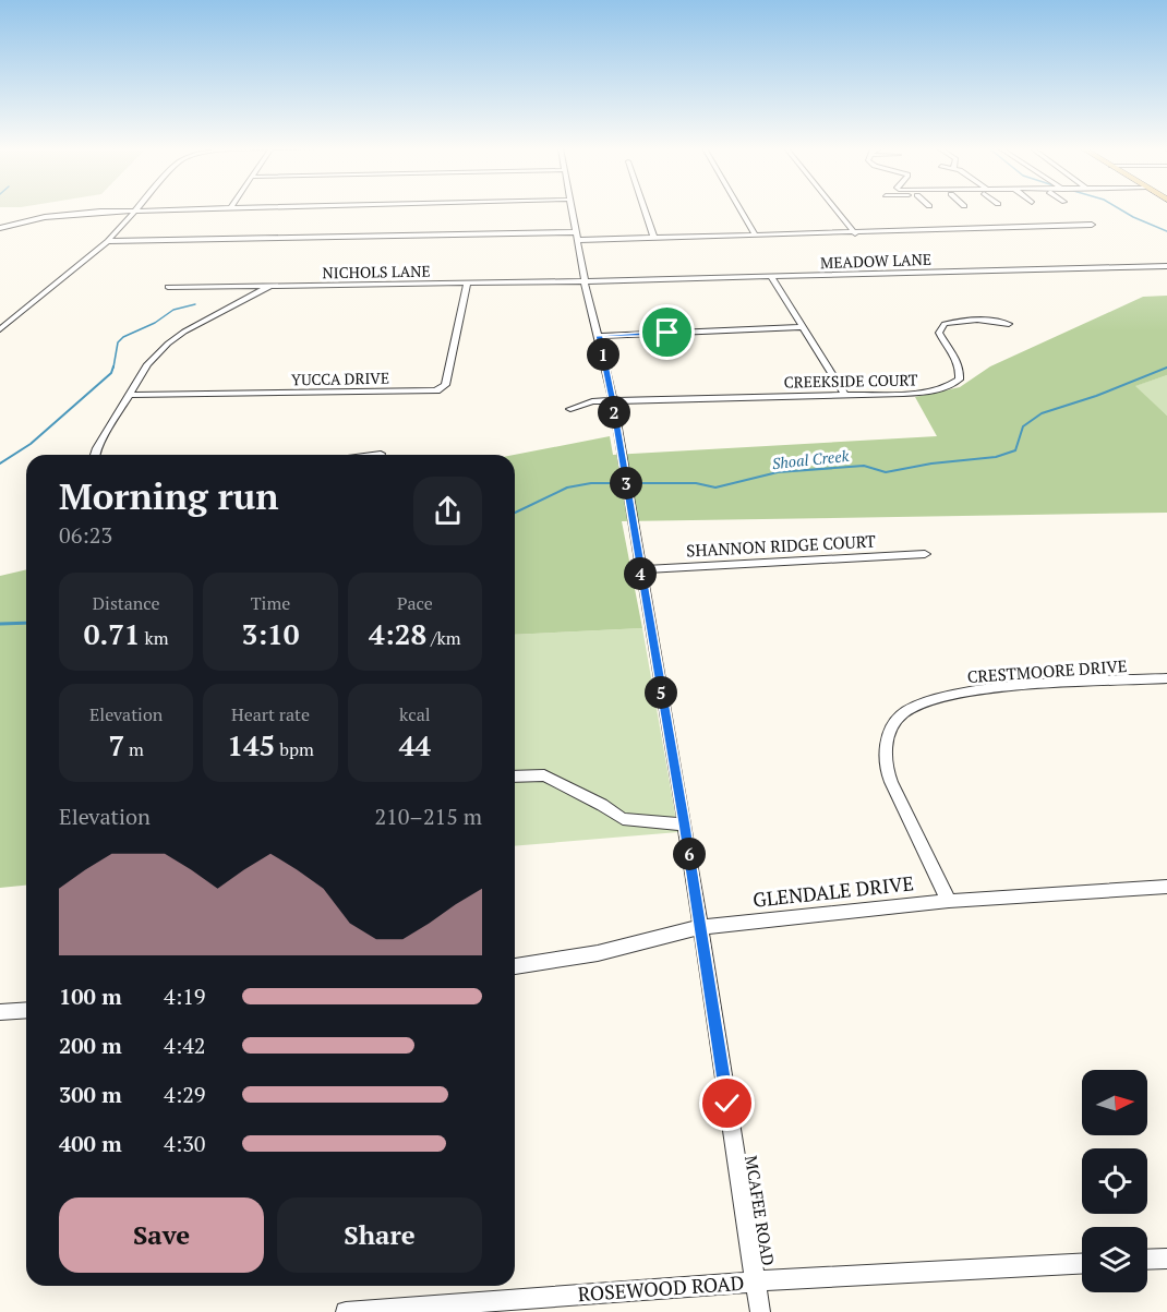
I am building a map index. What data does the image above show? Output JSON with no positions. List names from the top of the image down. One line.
{"streets":{"street":["MEADOW LANE","NICHOLS LANE","YUCCA DRIVE","CREEKSIDE COURT","SHANNON RIDGE COURT","CRESTMOORE DRIVE","GLENDALE DRIVE","MCAFEE ROAD","ROSEWOOD ROAD"]},"crossings":[["MEADOW LANE","NICHOLS LANE"],["MEADOW LANE","MCAFEE ROAD"],["NICHOLS LANE","YUCCA DRIVE"],["NICHOLS LANE","MCAFEE ROAD"],["CREEKSIDE COURT","MCAFEE ROAD"],["SHANNON RIDGE COURT","MCAFEE ROAD"],["CRESTMOORE DRIVE","GLENDALE DRIVE"],["GLENDALE DRIVE","MCAFEE ROAD"],["MCAFEE ROAD","ROSEWOOD ROAD"]],"water":["Shoal Creek"],"north":"right","page":{"pins":["1","2","3","4","5","6"],"heading":["Morning run","06:23"],"stats":[["Distance","0.71 km"],["Time","3:10"],["Pace","4:28 /km"],["Elevation","7 m"],["Heart rate","145 bpm"],["kcal","44"]],"chart":["Elevation","210–215 m"],"list":[{"name":"100 m","note":"4:19"},{"name":"200 m","note":"4:42"},{"name":"300 m","note":"4:29"},{"name":"400 m","note":"4:30"}],"buttons":["Save","Share"]}}
